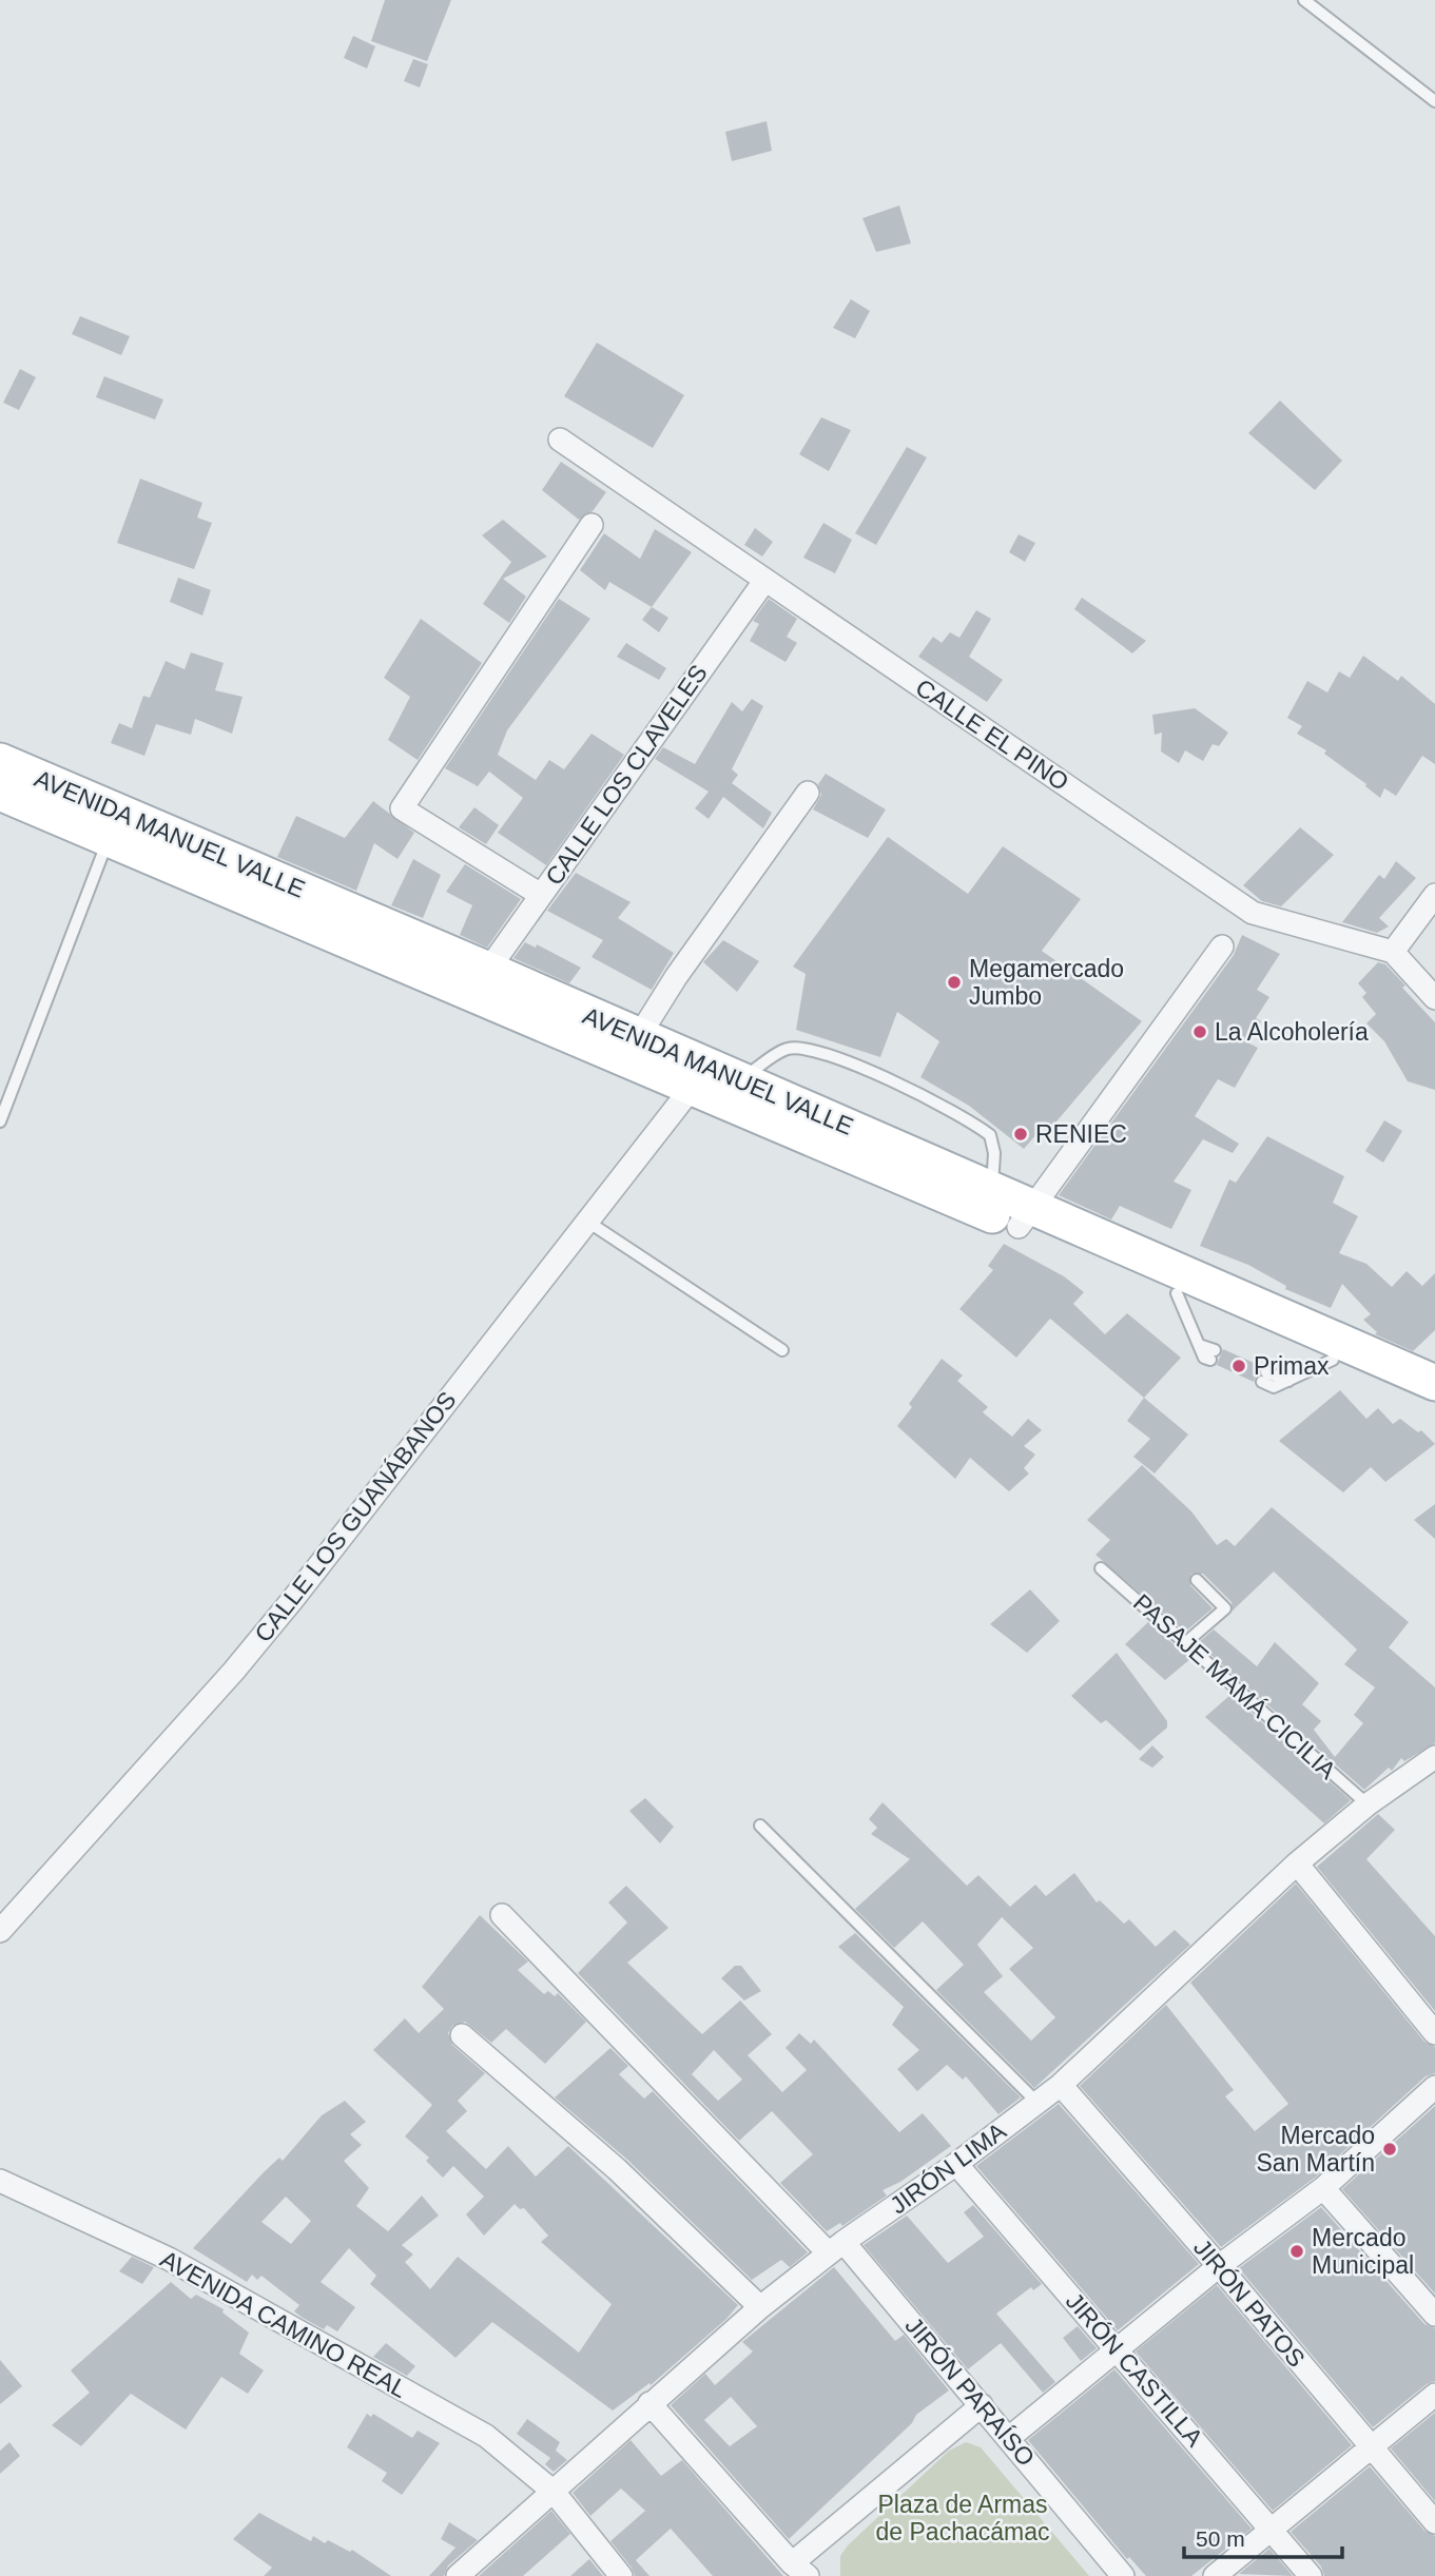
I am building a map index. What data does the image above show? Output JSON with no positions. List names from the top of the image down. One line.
{"streets":{"main road":["AVENIDA MANUEL VALLE"],"street":["CALLE EL PINO","CALLE LOS CLAVELES","CALLE LOS GUANÁBANOS","JIRÓN LIMA","JIRÓN PATOS","AVENIDA CAMINO REAL","JIRÓN CASTILLA","JIRÓN PARAÍSO"],"lane":["PASAJE MAMÁ CICILIA"]},"crossings":[["CALLE EL PINO","CALLE LOS CLAVELES"],["CALLE LOS CLAVELES","AVENIDA MANUEL VALLE"],["AVENIDA MANUEL VALLE","CALLE LOS GUANÁBANOS"],["PASAJE MAMÁ CICILIA","JIRÓN LIMA"],["JIRÓN LIMA","JIRÓN PATOS"],["JIRÓN LIMA","AVENIDA CAMINO REAL"],["JIRÓN LIMA","JIRÓN CASTILLA"],["JIRÓN LIMA","JIRÓN PARAÍSO"]],"parks":["Plaza de Armas de Pachacámac"],"places":["Megamercado Jumbo","La Alcoholería","RENIEC","Primax","Mercado San Martín","Mercado Municipal"],"scale_bar":"50 m"}
